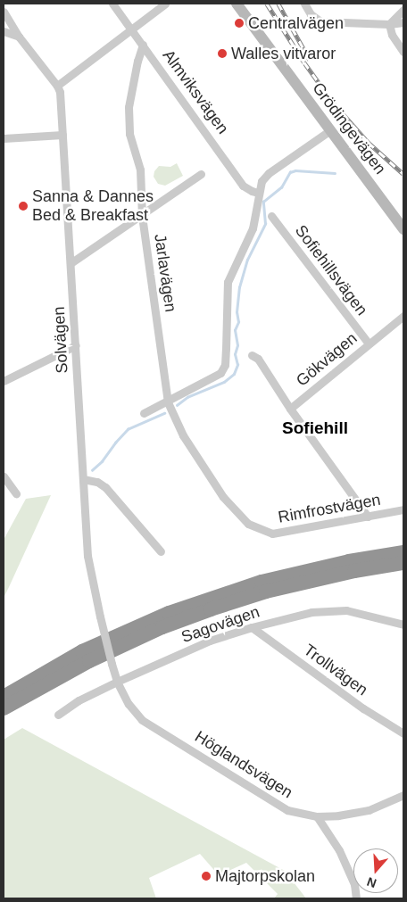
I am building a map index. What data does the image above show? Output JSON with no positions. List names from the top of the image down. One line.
{"streets":{"street":["Almviksvägen","Grödingevägen","Sofiehillsvägen","Jarlavägen","Solvägen","Gökvägen","Rimfrostvägen","Sagovägen","Trollvägen","Höglandsvägen"]},"crossings":[["Almviksvägen","Jarlavägen"],["Sofiehillsvägen","Gökvägen"],["Jarlavägen","Rimfrostvägen"],["Solvägen","Sagovägen"],["Solvägen","Höglandsvägen"],["Sagovägen","Trollvägen"],["Sagovägen","Höglandsvägen"]],"districts":["Sofiehill"],"places":["Centralvägen","Walles vitvaror","Sanna & Dannes Bed & Breakfast","Majtorpskolan"],"north":"bottom"}
